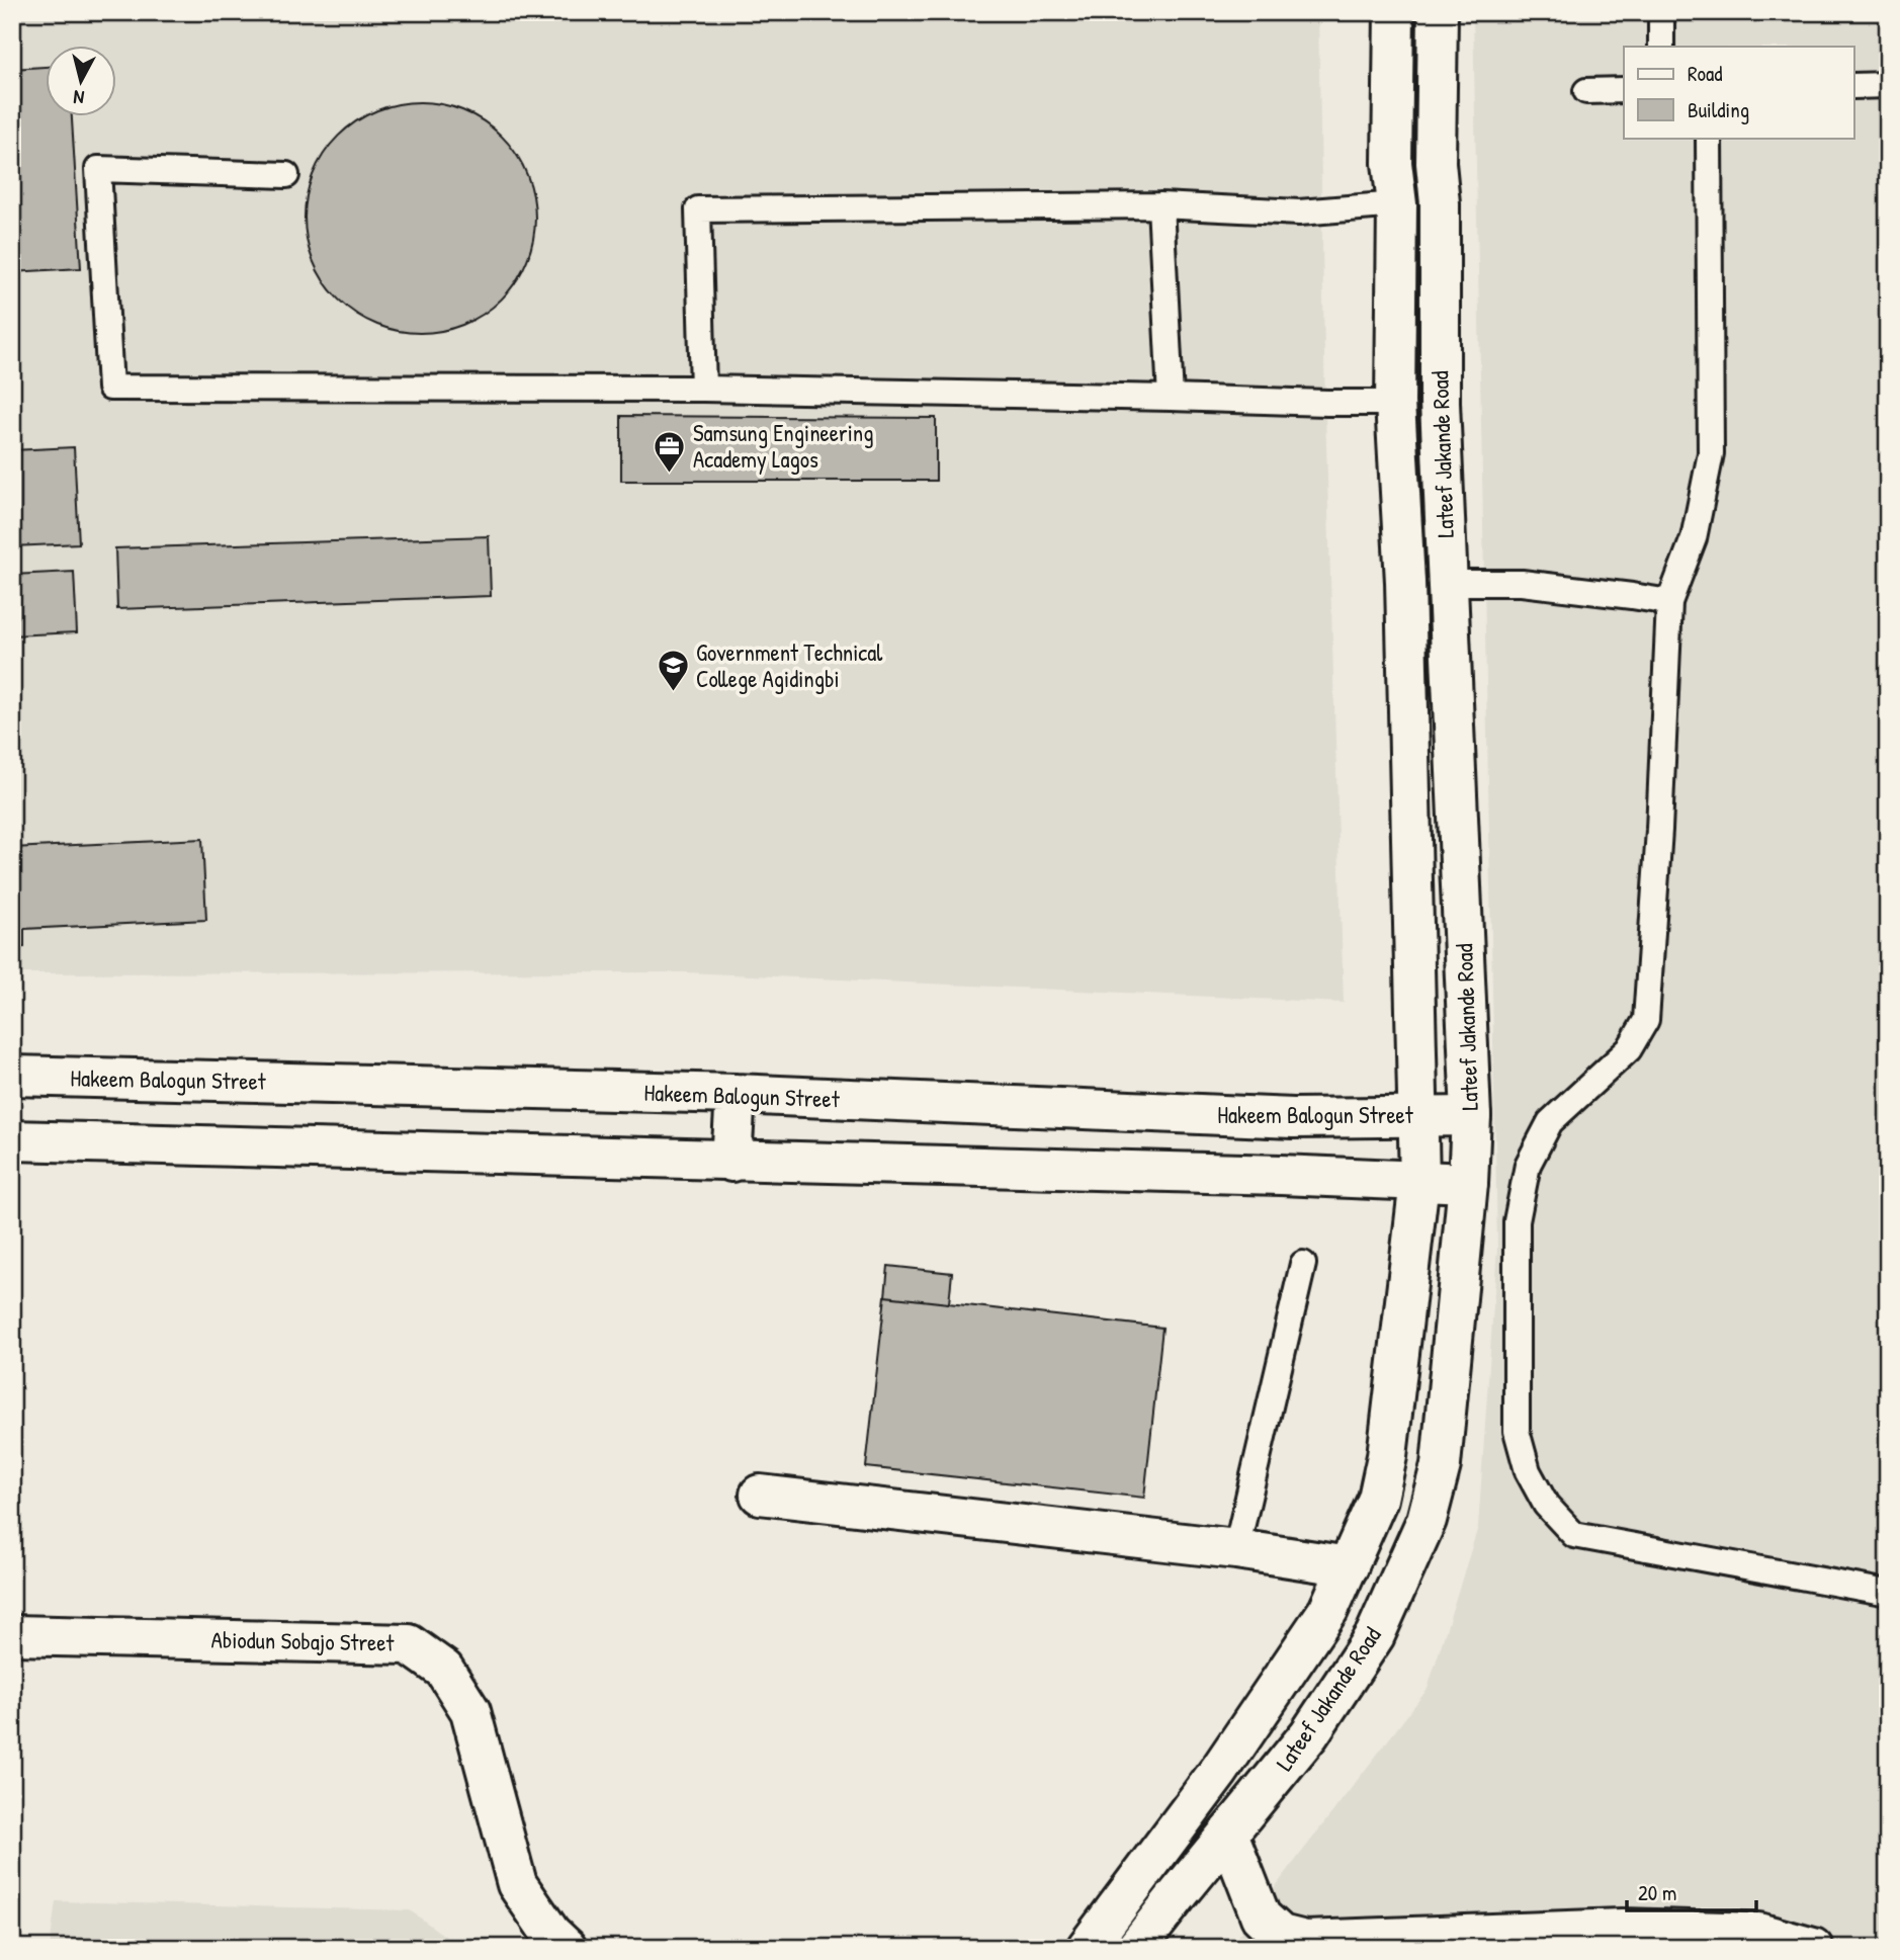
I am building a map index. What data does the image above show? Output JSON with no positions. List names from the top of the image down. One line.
{"streets":{"street":["Lateef Jakande Road","Hakeem Balogun Street","Abiodun Sobajo Street"]},"crossings":[["Lateef Jakande Road","Hakeem Balogun Street"]],"places":{"office":["Samsung Engineering Academy Lagos"],"school or university":["Government Technical College Agidingbi"]},"legend":["Road","Building"],"scale_bar":"20 m","north":"bottom"}
